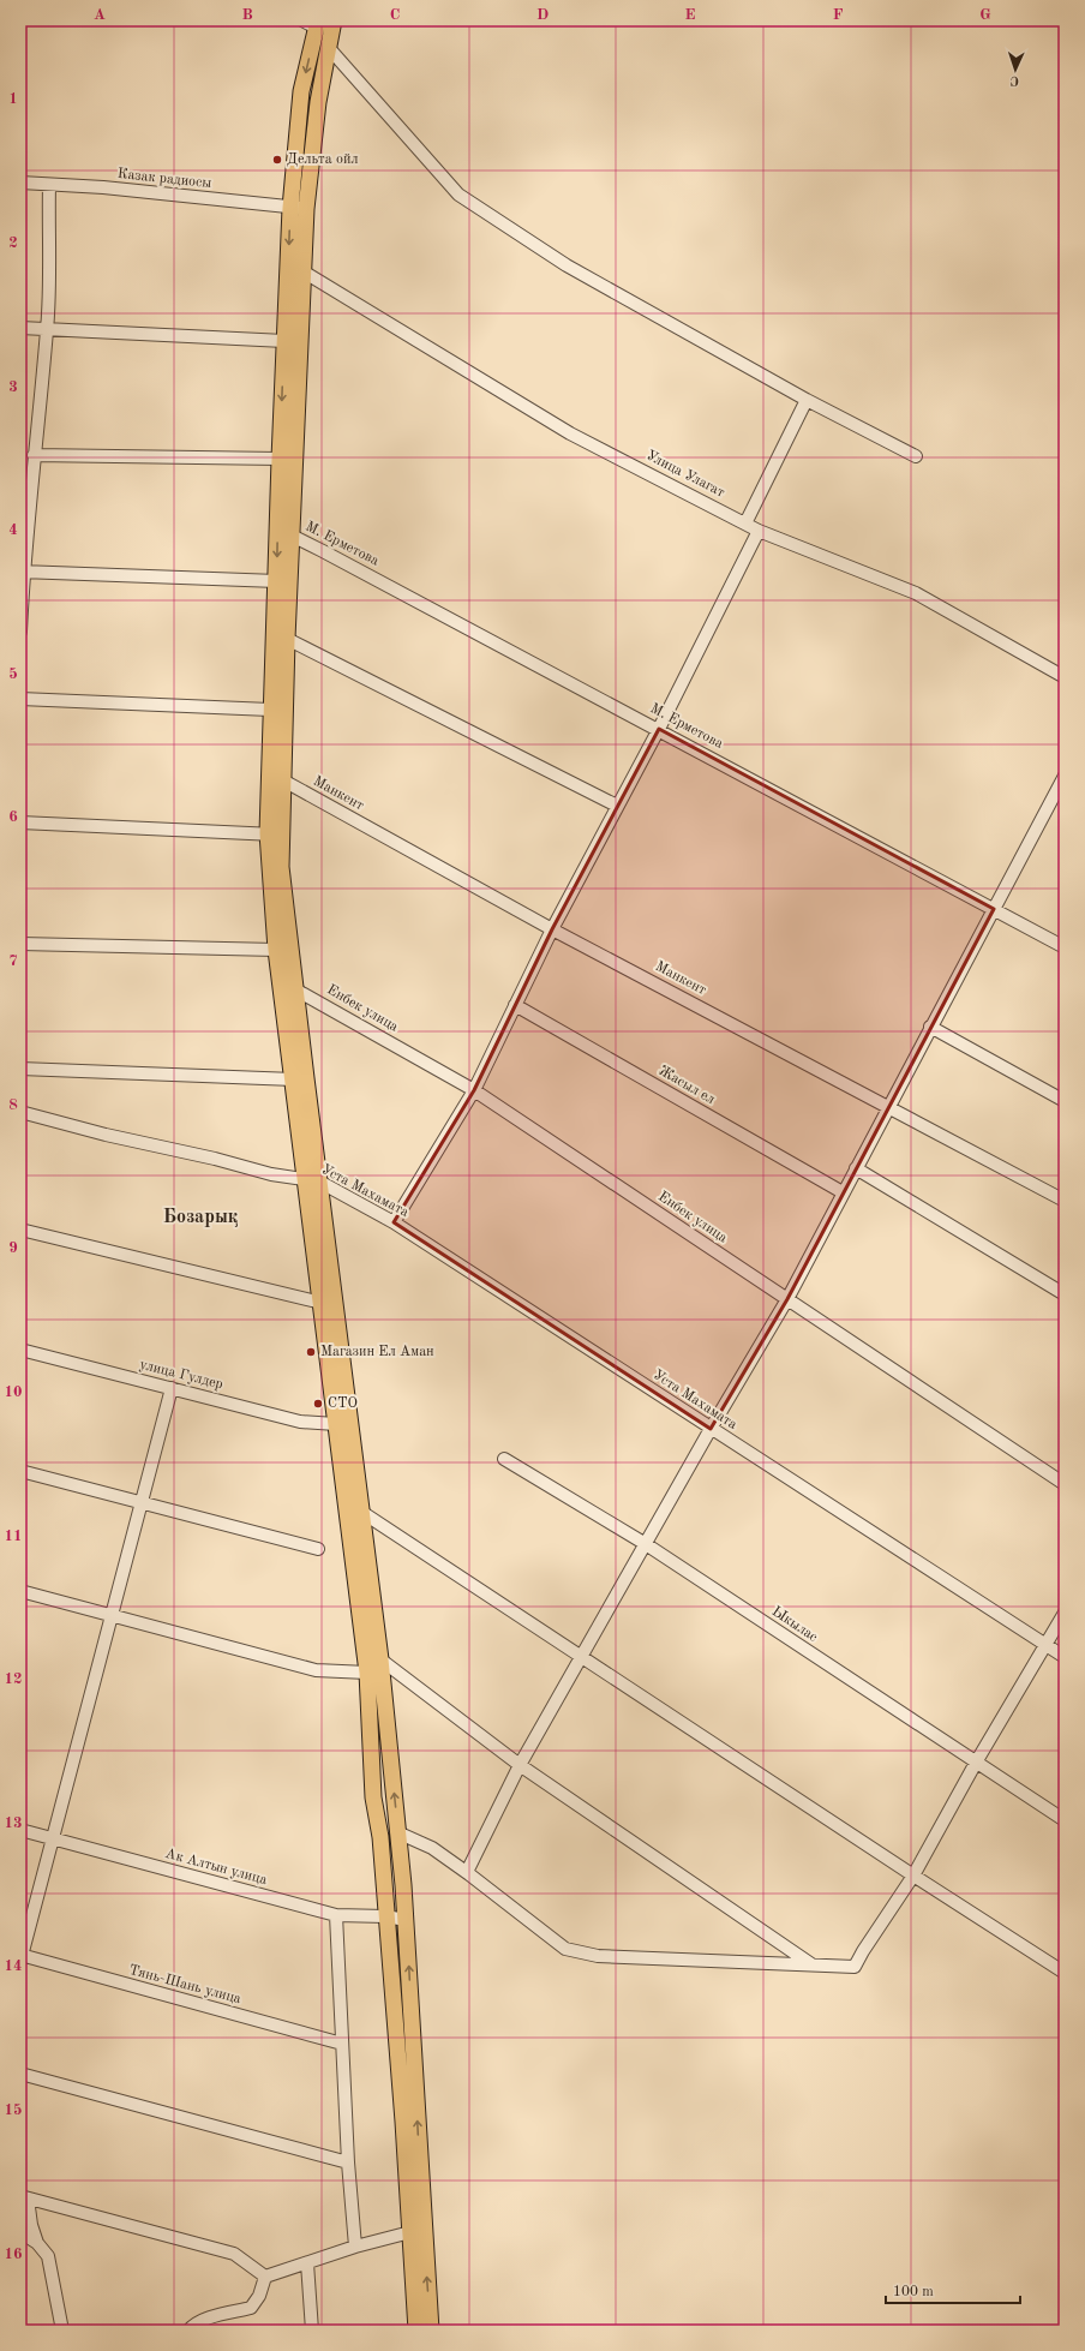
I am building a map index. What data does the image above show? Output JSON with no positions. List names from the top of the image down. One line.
{"streets":{"street":["Казак радиосы","Улица Улагат","М. Ерметова","Манкент","Енбек улица","Жасыл ел","Уста Махамата","улица Гулдер","Ыкылас","Ак Алтын улица","Тянь-Шань улица"]},"districts":["Бозарық"],"places":["Дельта ойл","Магазин Ел Аман","СТО"],"scale_bar":"100 m","north":"bottom","grid":{"columns":["A","B","C","D","E","F","G"],"rows":["1","2","3","4","5","6","7","8","9","10","11","12","13","14","15","16"]}}
